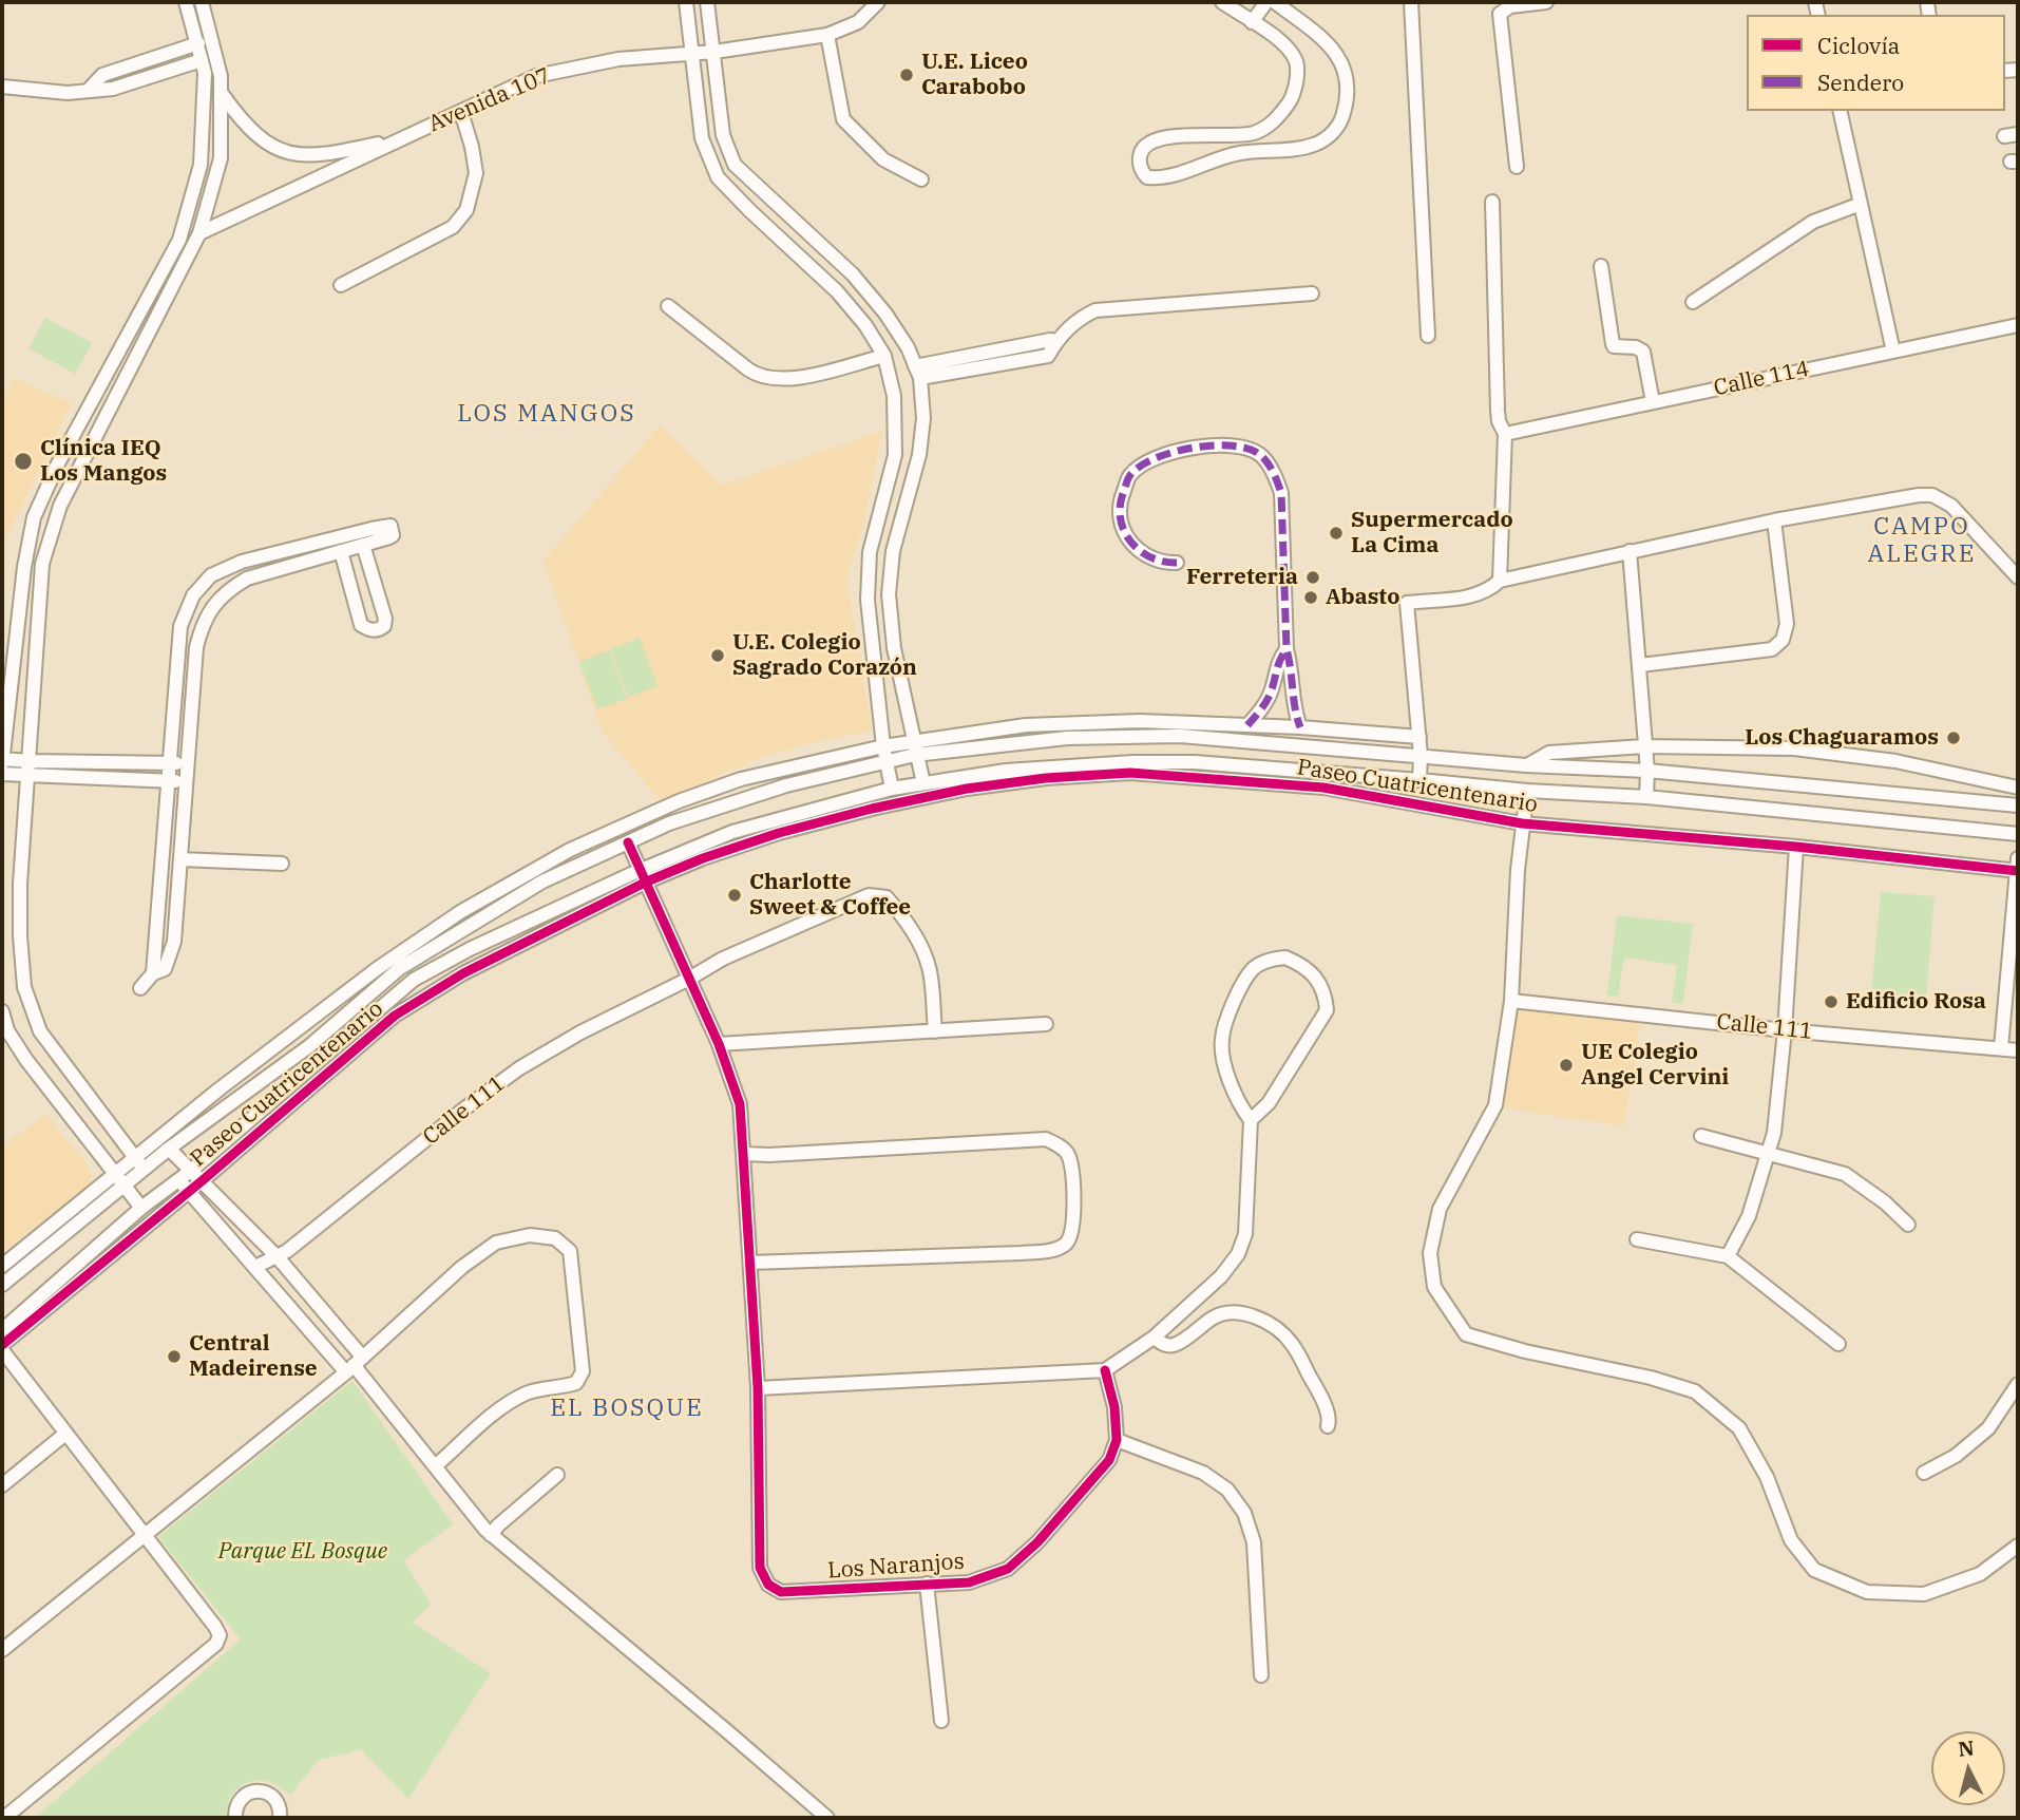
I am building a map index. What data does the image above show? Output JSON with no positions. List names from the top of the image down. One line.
{"streets":{"street":["Avenida 107","Calle 114","Paseo Cuatricentenario","Calle 111","Los Naranjos"]},"districts":["LOS MANGOS","CAMPO ALEGRE","EL BOSQUE"],"parks":["Parque EL Bosque"],"places":["U.E. Liceo Carabobo","Clínica IEQ Los Mangos","Supermercado La Cima","Ferreteria","Abasto","U.E. Colegio Sagrado Corazón","Los Chaguaramos","Charlotte Sweet & Coffee","Edificio Rosa","UE Colegio Angel Cervini","Central Madeirense"],"legend":["Ciclovía","Sendero"],"north":"top"}
